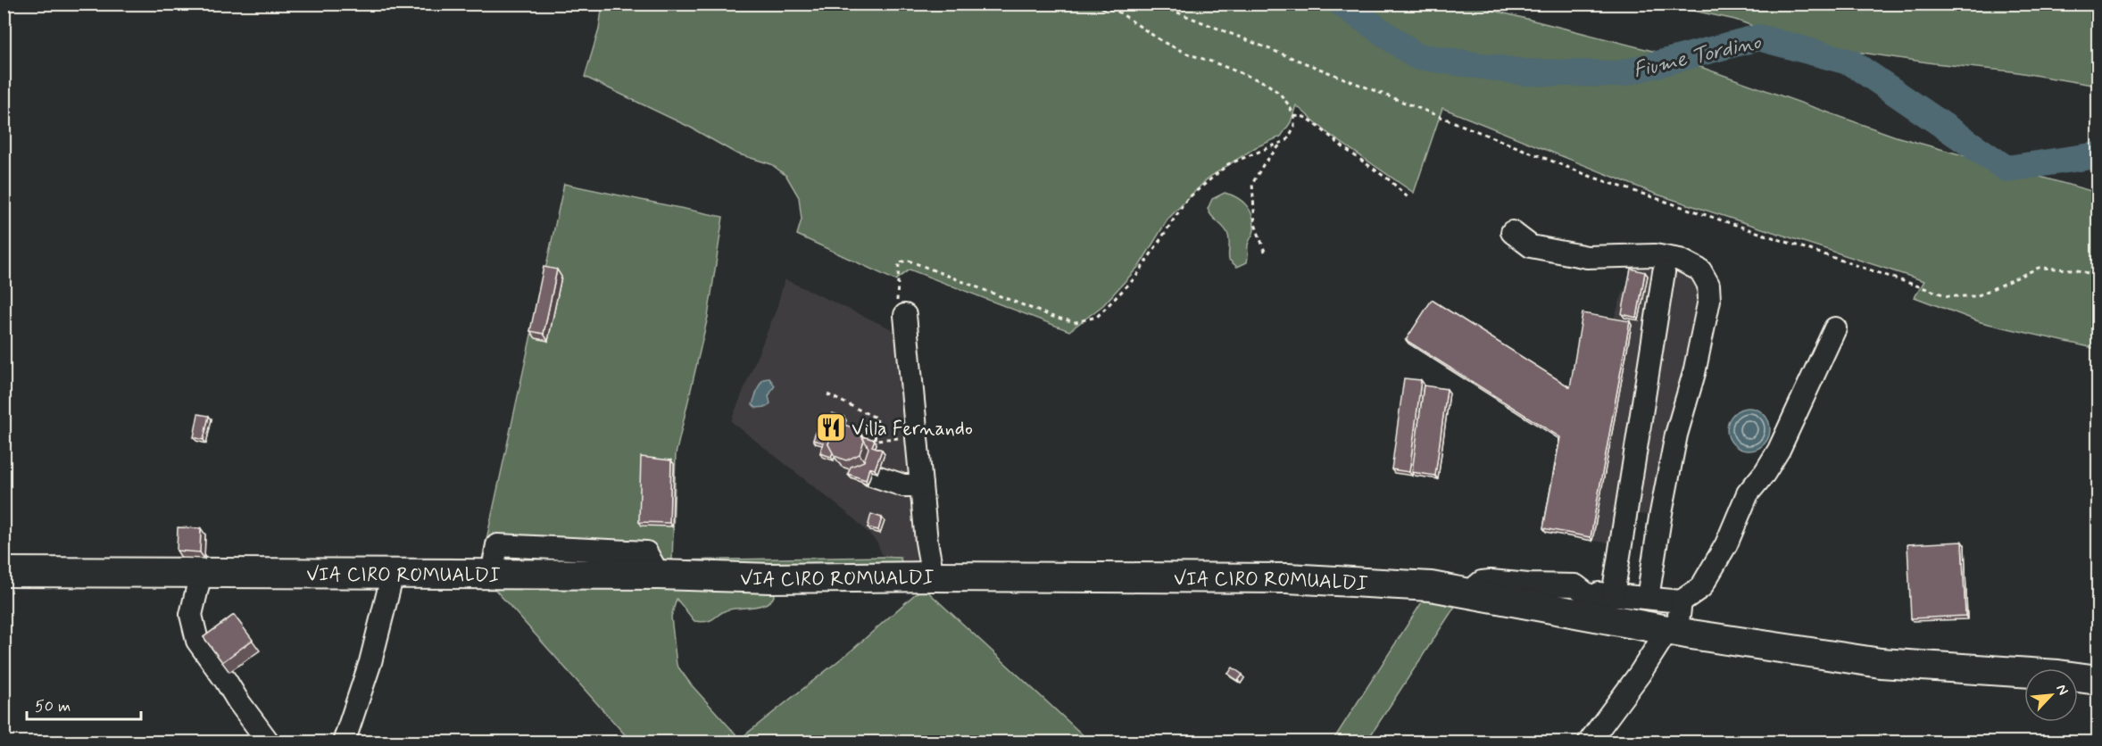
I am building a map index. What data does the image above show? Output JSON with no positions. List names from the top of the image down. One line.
{"streets":{"main road":["VIA CIRO ROMUALDI"]},"water":["Fiume Tordino"],"places":{"restaurant":["Villa Fernando"]},"scale_bar":"50 m","north":"top right"}
